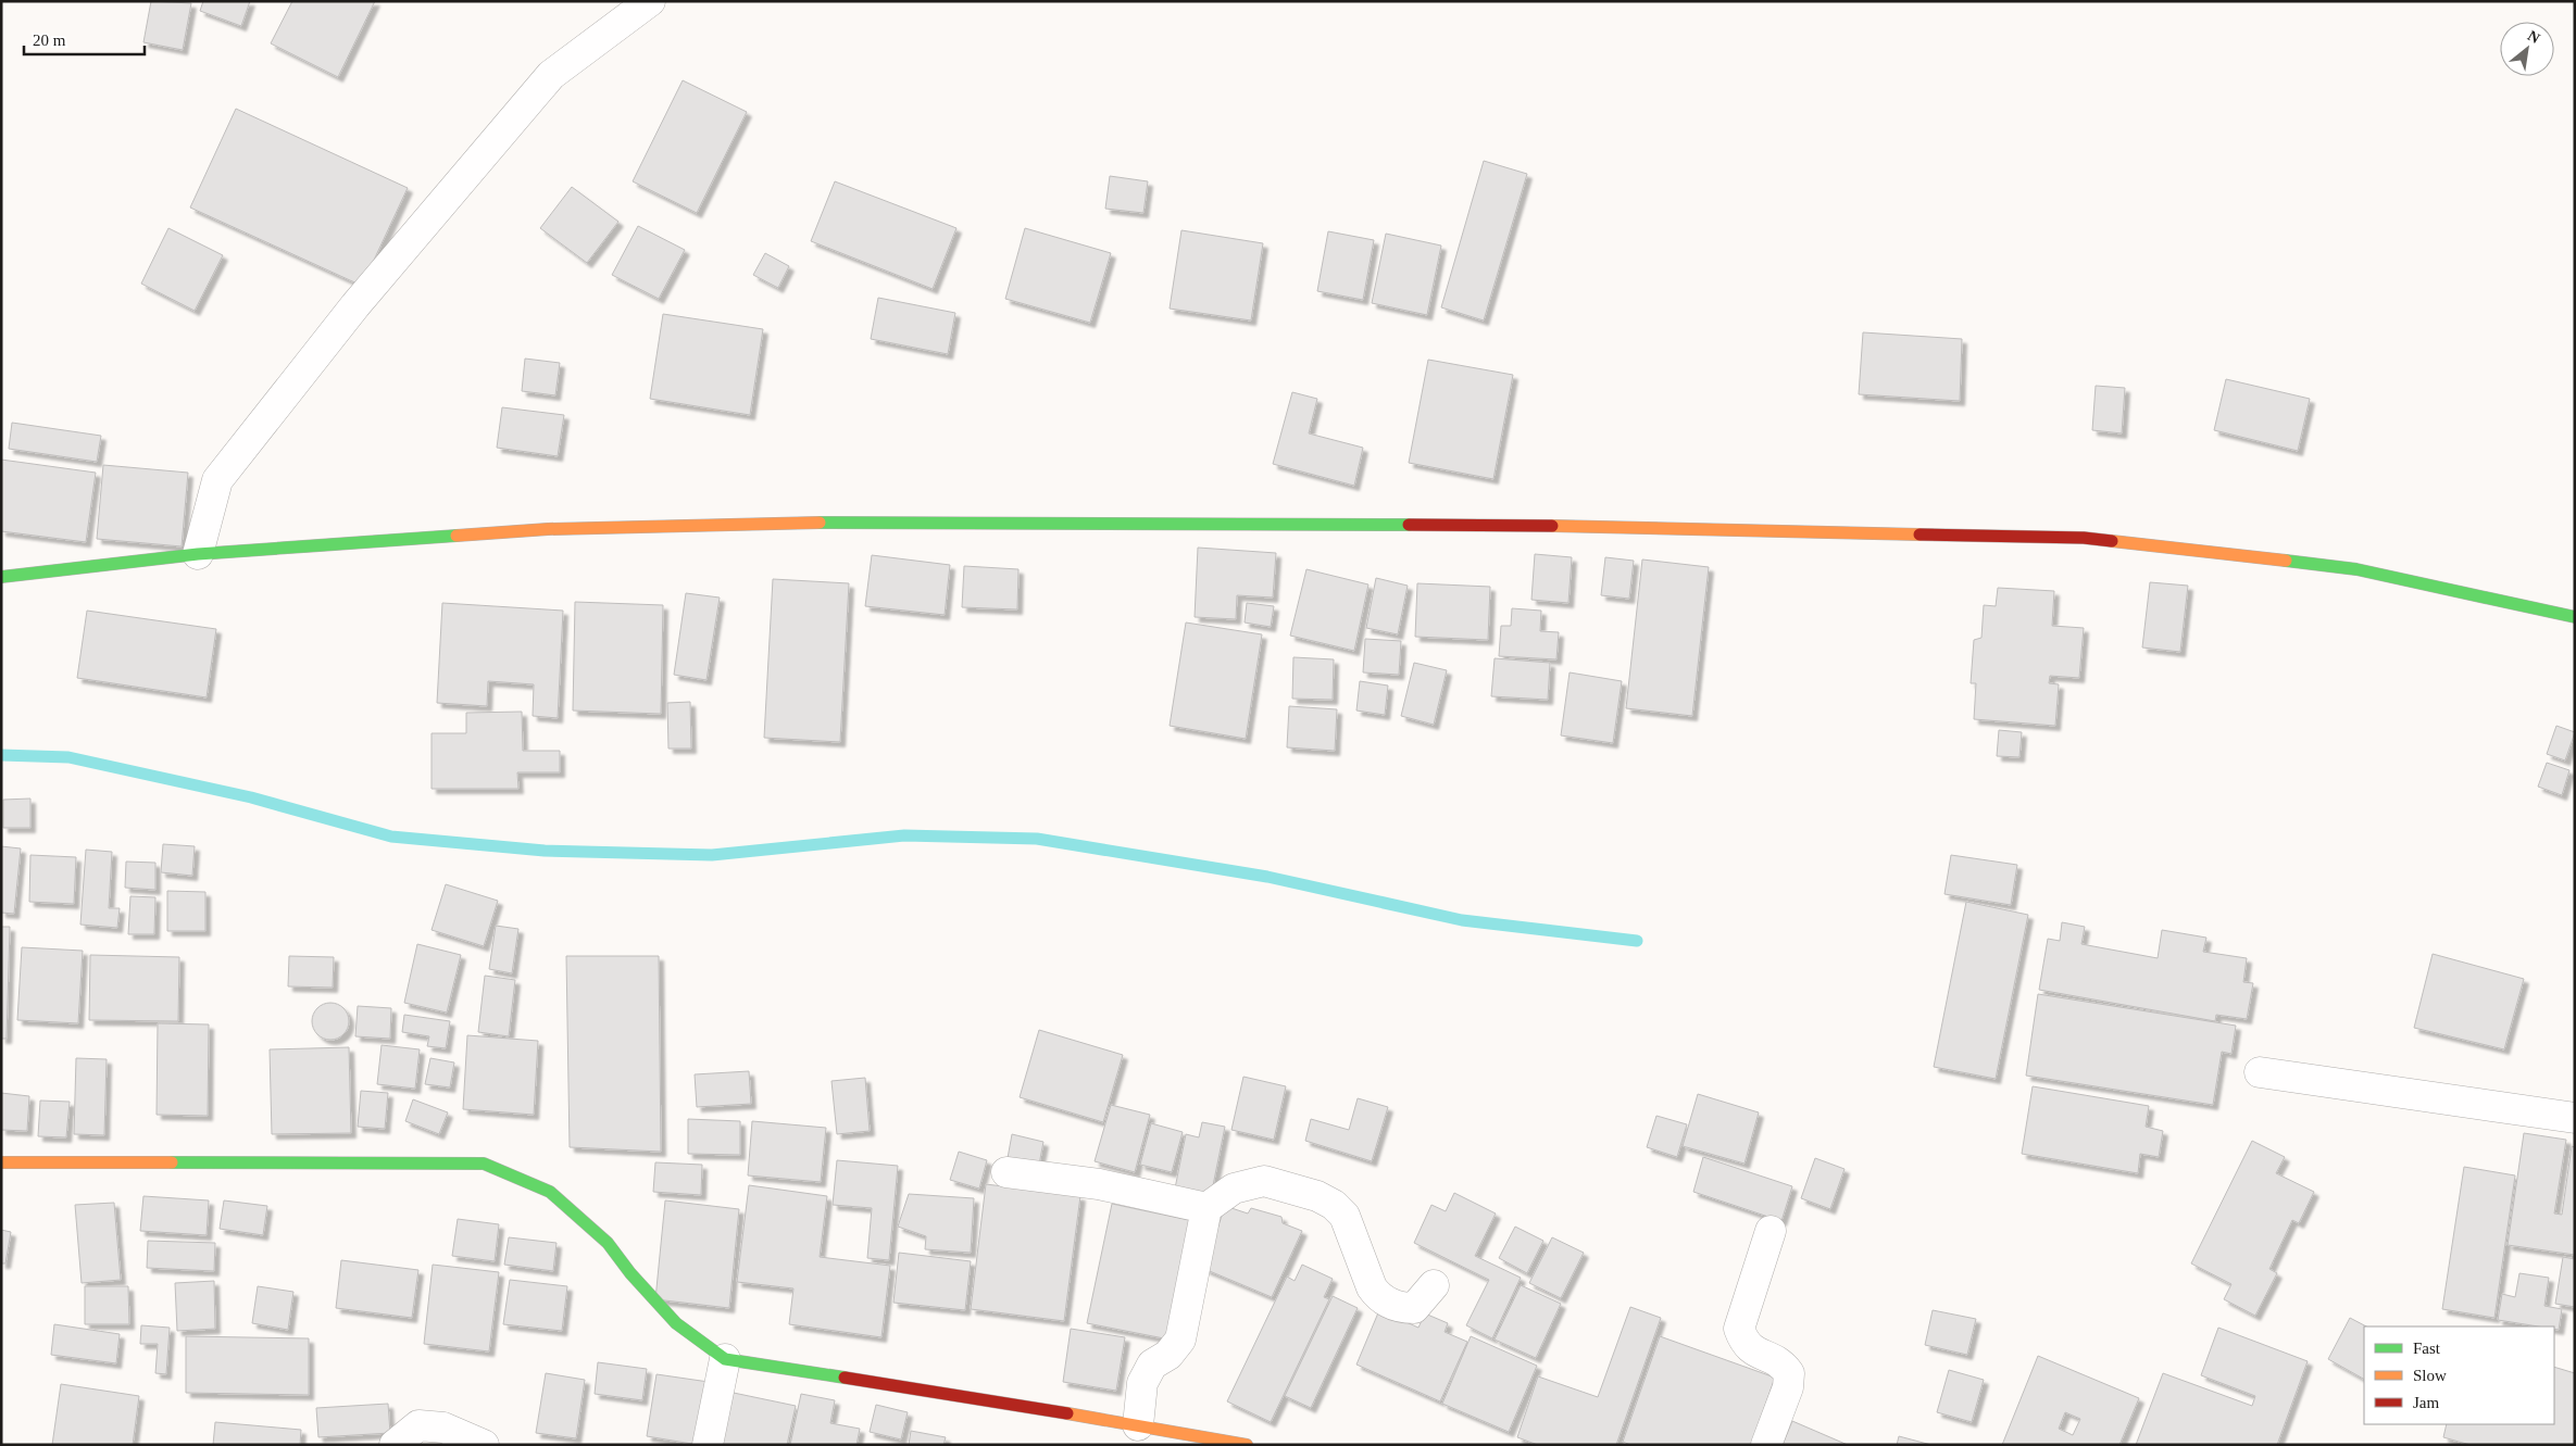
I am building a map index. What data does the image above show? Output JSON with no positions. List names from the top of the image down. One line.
{"legend":["Fast","Slow","Jam"],"scale_bar":"20 m","north":"top right"}
